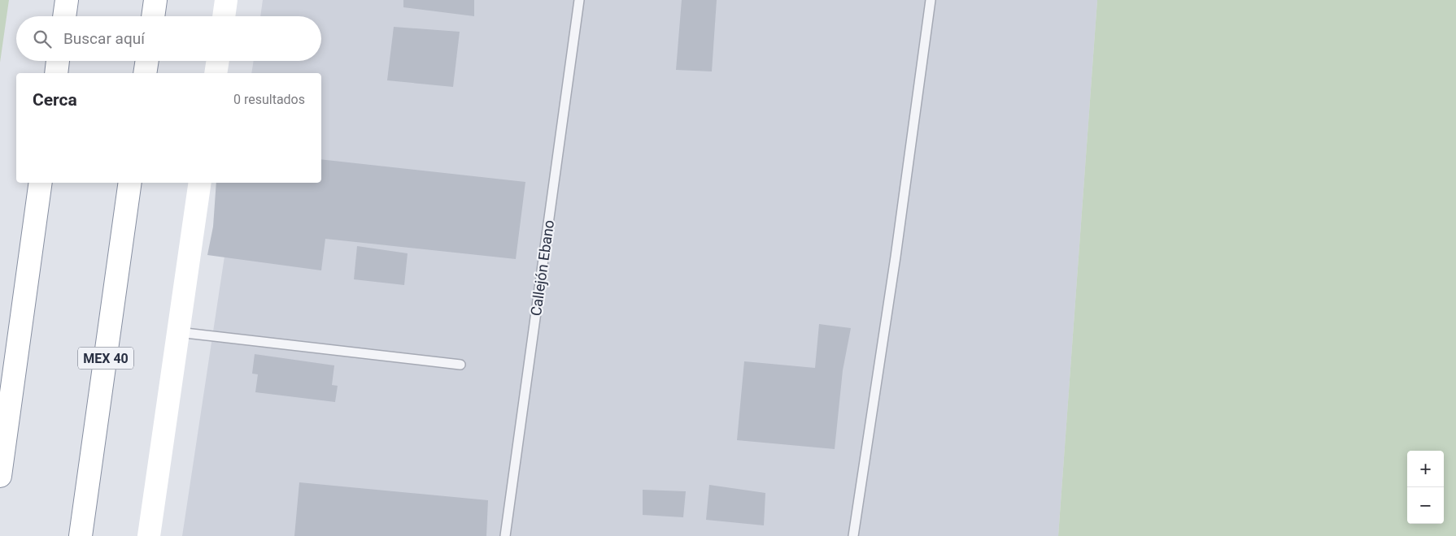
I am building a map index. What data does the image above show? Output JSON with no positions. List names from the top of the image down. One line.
{"streets":{"main road":["MEX 40"],"lane":["Callejón Ebano"]},"page":{"search":"Buscar aquí","heading":["Cerca","0 resultados"],"map_buttons":["+","−"]}}
